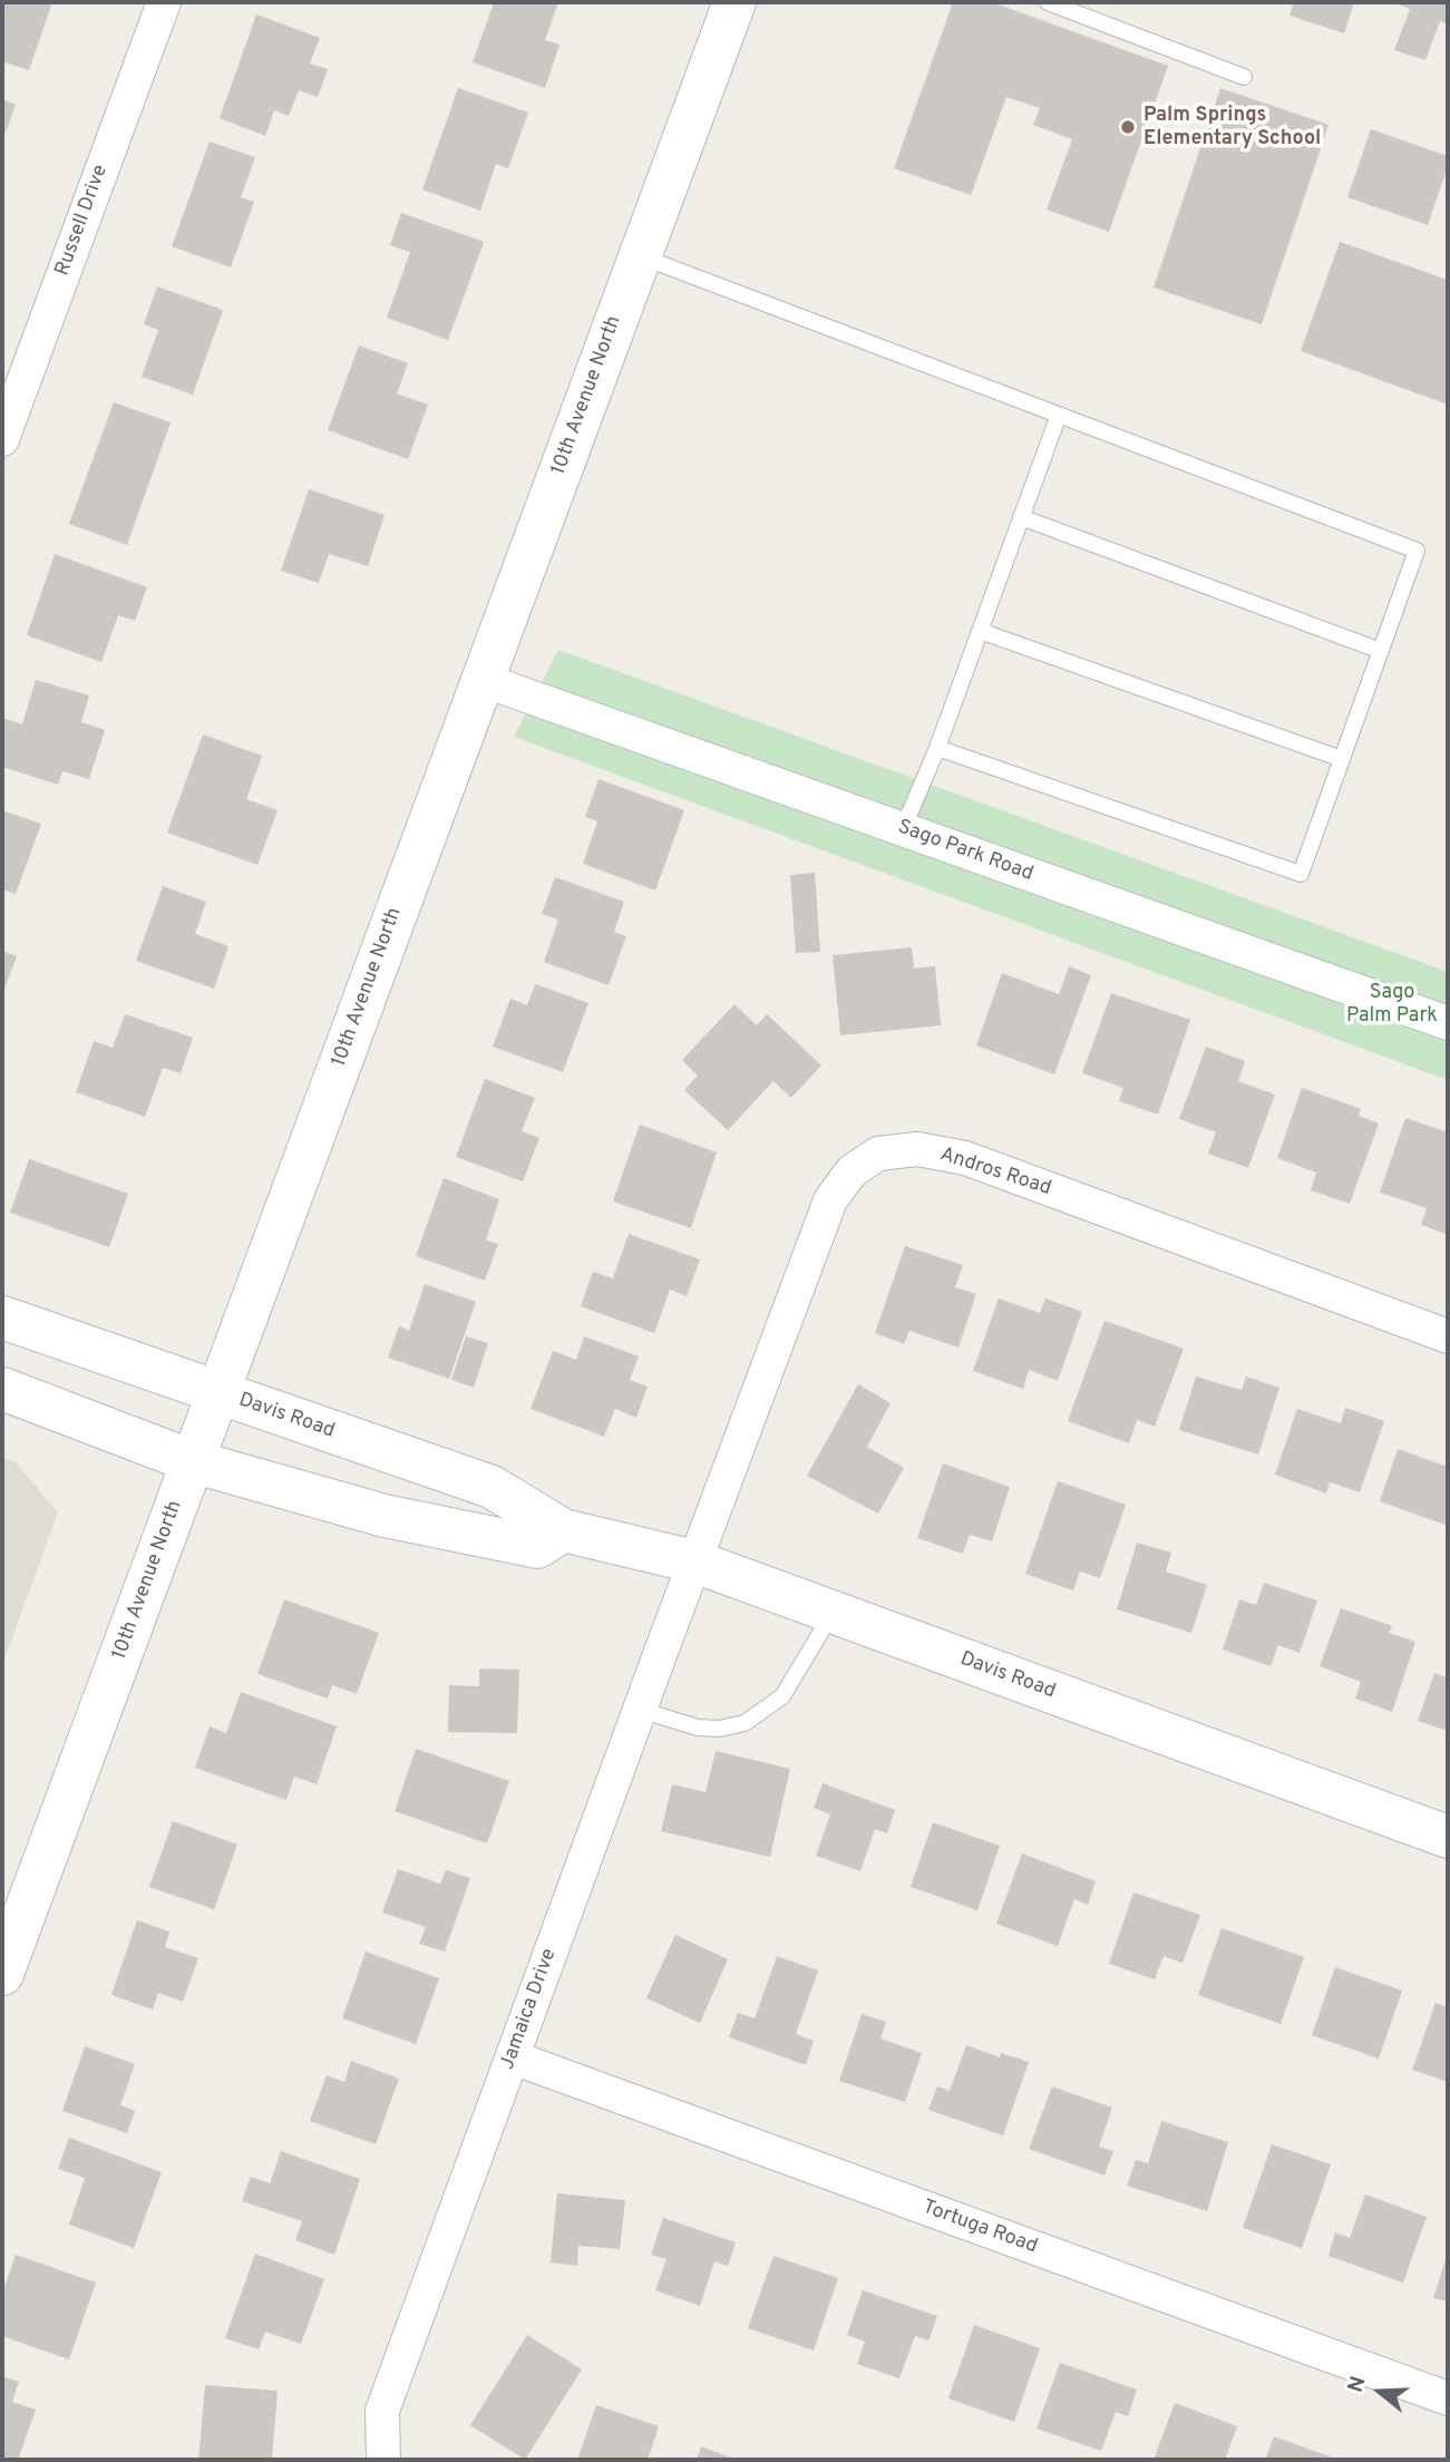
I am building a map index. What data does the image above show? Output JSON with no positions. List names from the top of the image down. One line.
{"streets":{"street":["Russell Drive","10th Avenue North","Sago Park Road","Andros Road","Davis Road","Jamaica Drive","Tortuga Road"]},"crossings":[["10th Avenue North","Sago Park Road"],["10th Avenue North","Davis Road"],["Andros Road","Davis Road"],["Andros Road","Jamaica Drive"],["Davis Road","Jamaica Drive"],["Jamaica Drive","Tortuga Road"]],"parks":["Sago Palm Park"],"places":["Palm Springs Elementary School"],"north":"left"}
